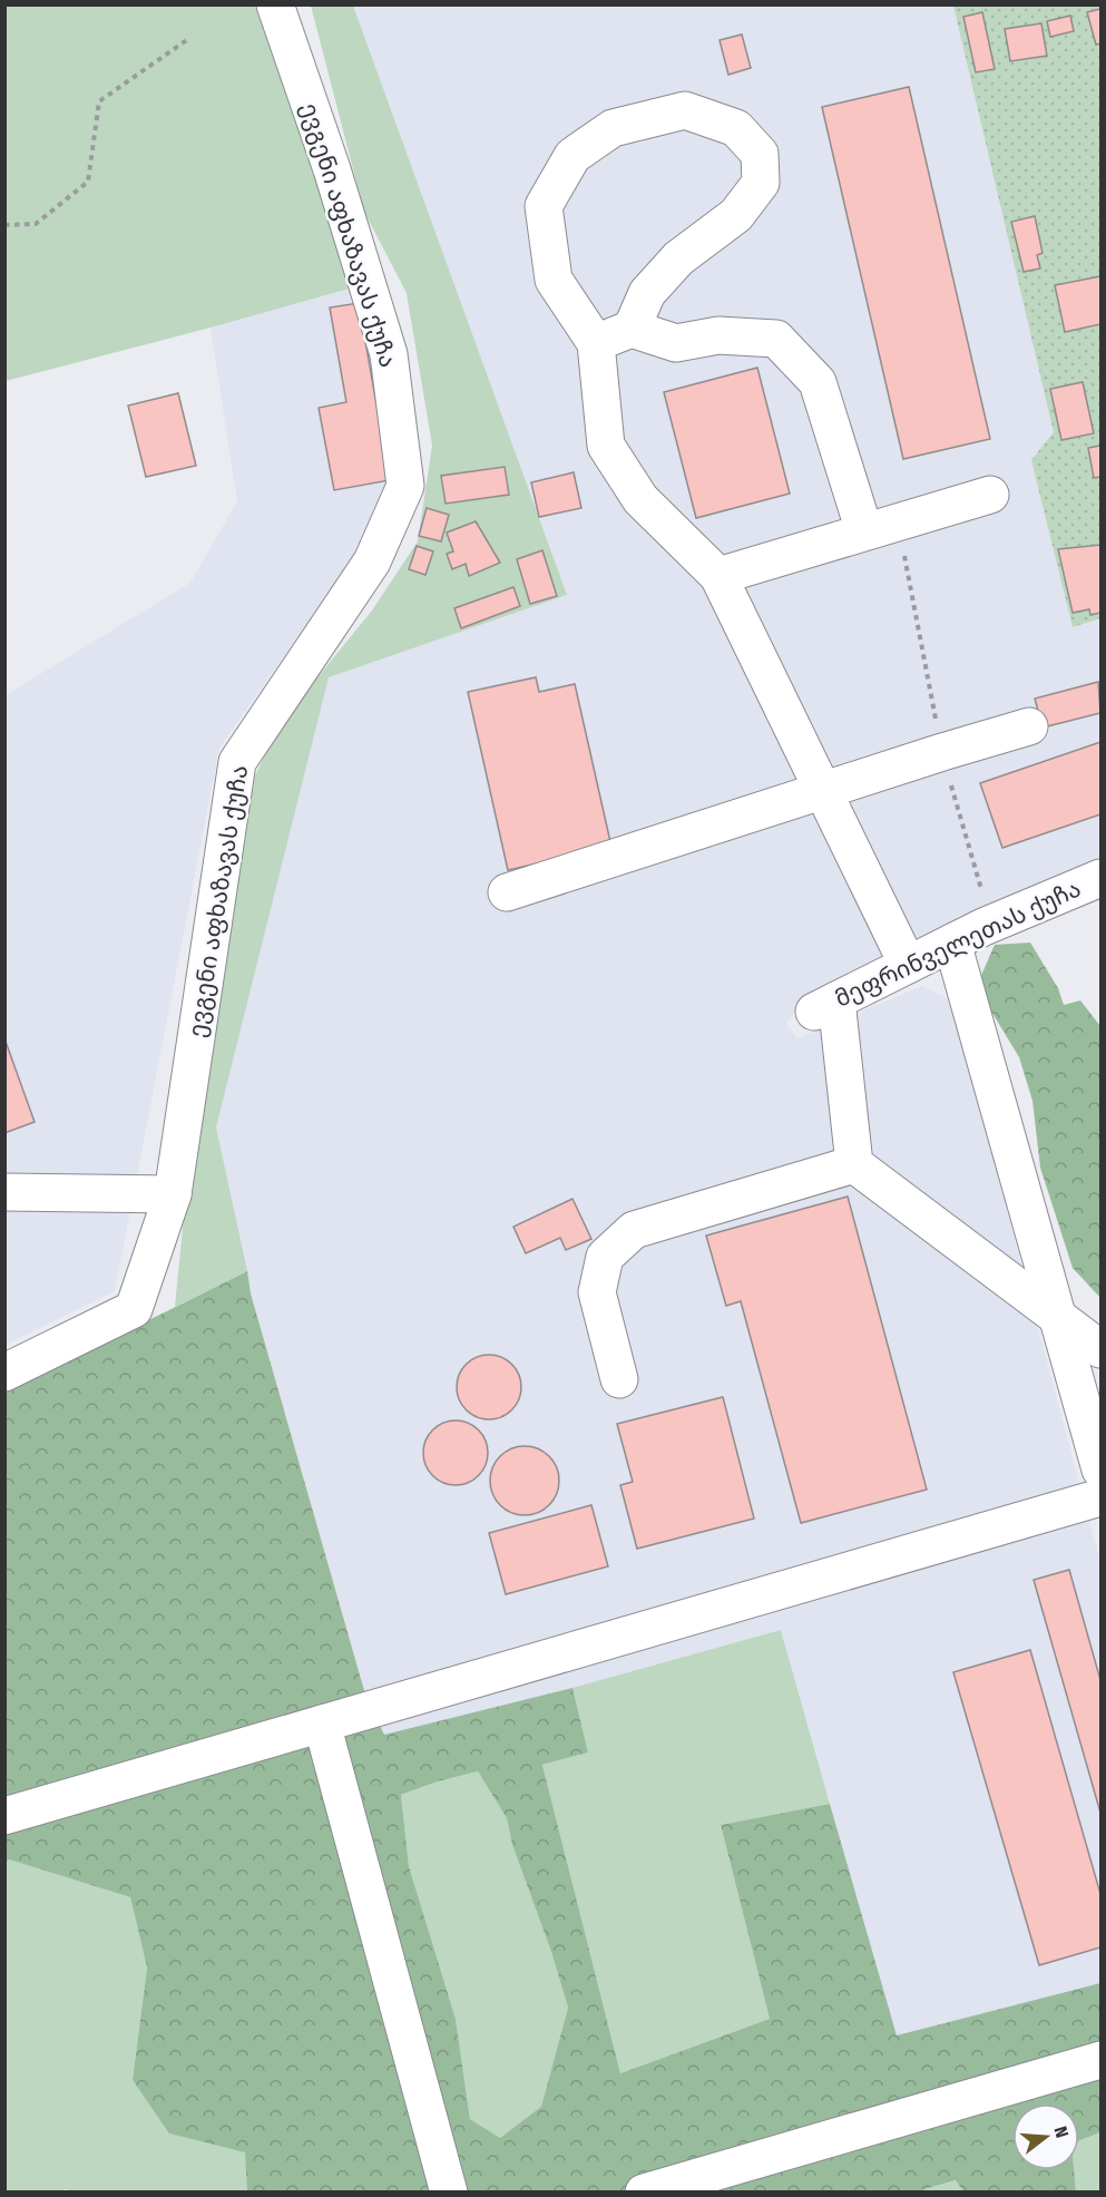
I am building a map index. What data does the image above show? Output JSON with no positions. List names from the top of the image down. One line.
{"streets":{"street":["ევგენი აფხაზავას ქუჩა","მეფრინველეთას ქუჩა"]},"north":"right"}
